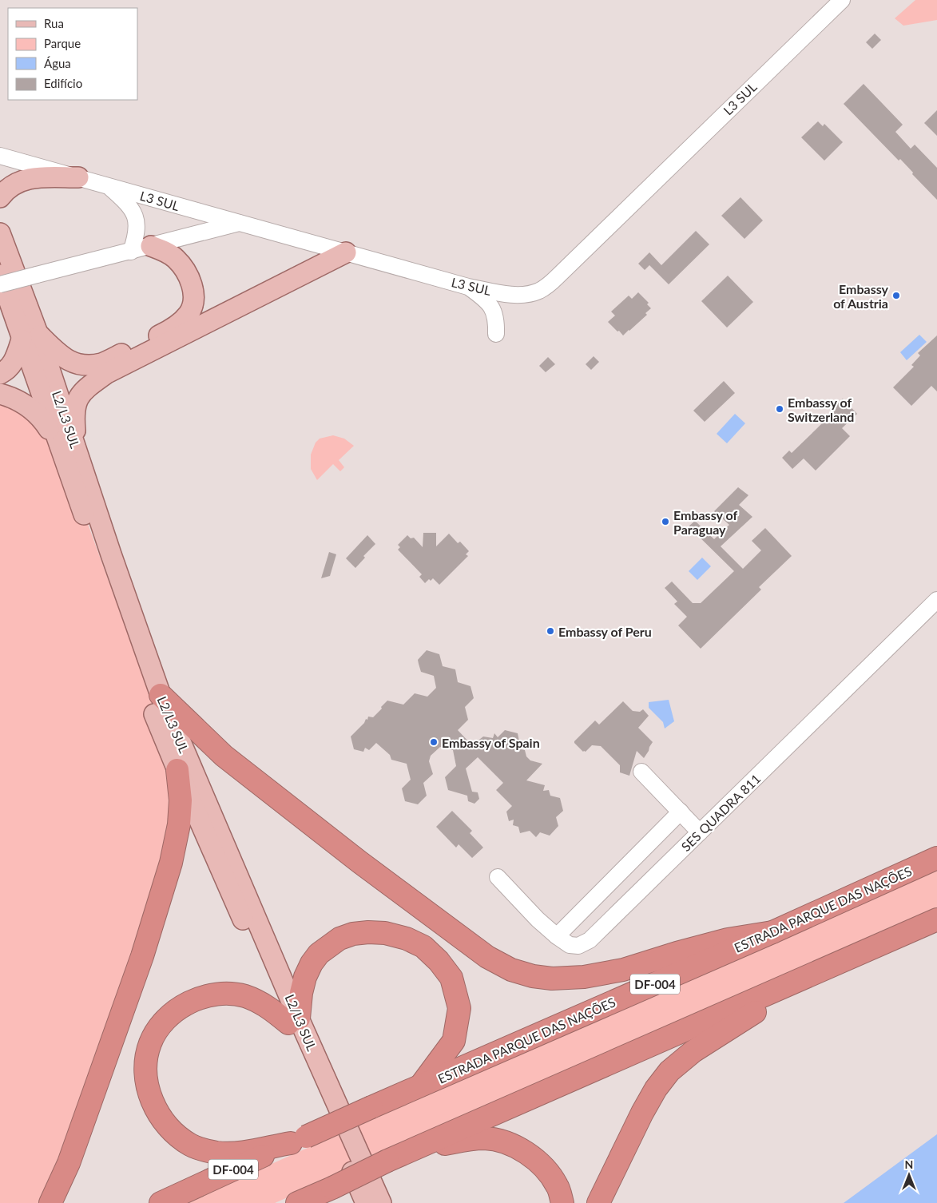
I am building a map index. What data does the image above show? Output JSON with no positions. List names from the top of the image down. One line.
{"streets":{"highway":["ESTRADA PARQUE DAS NAÇÕES","DF-004"],"main road":["L2/L3 SUL"],"street":["L3 SUL","SES QUADRA 811"]},"places":["Embassy of Austria","Embassy of Switzerland","Embassy of Paraguay","Embassy of Peru","Embassy of Spain"],"legend":["Rua","Parque","Água","Edifício"],"north":"top"}
